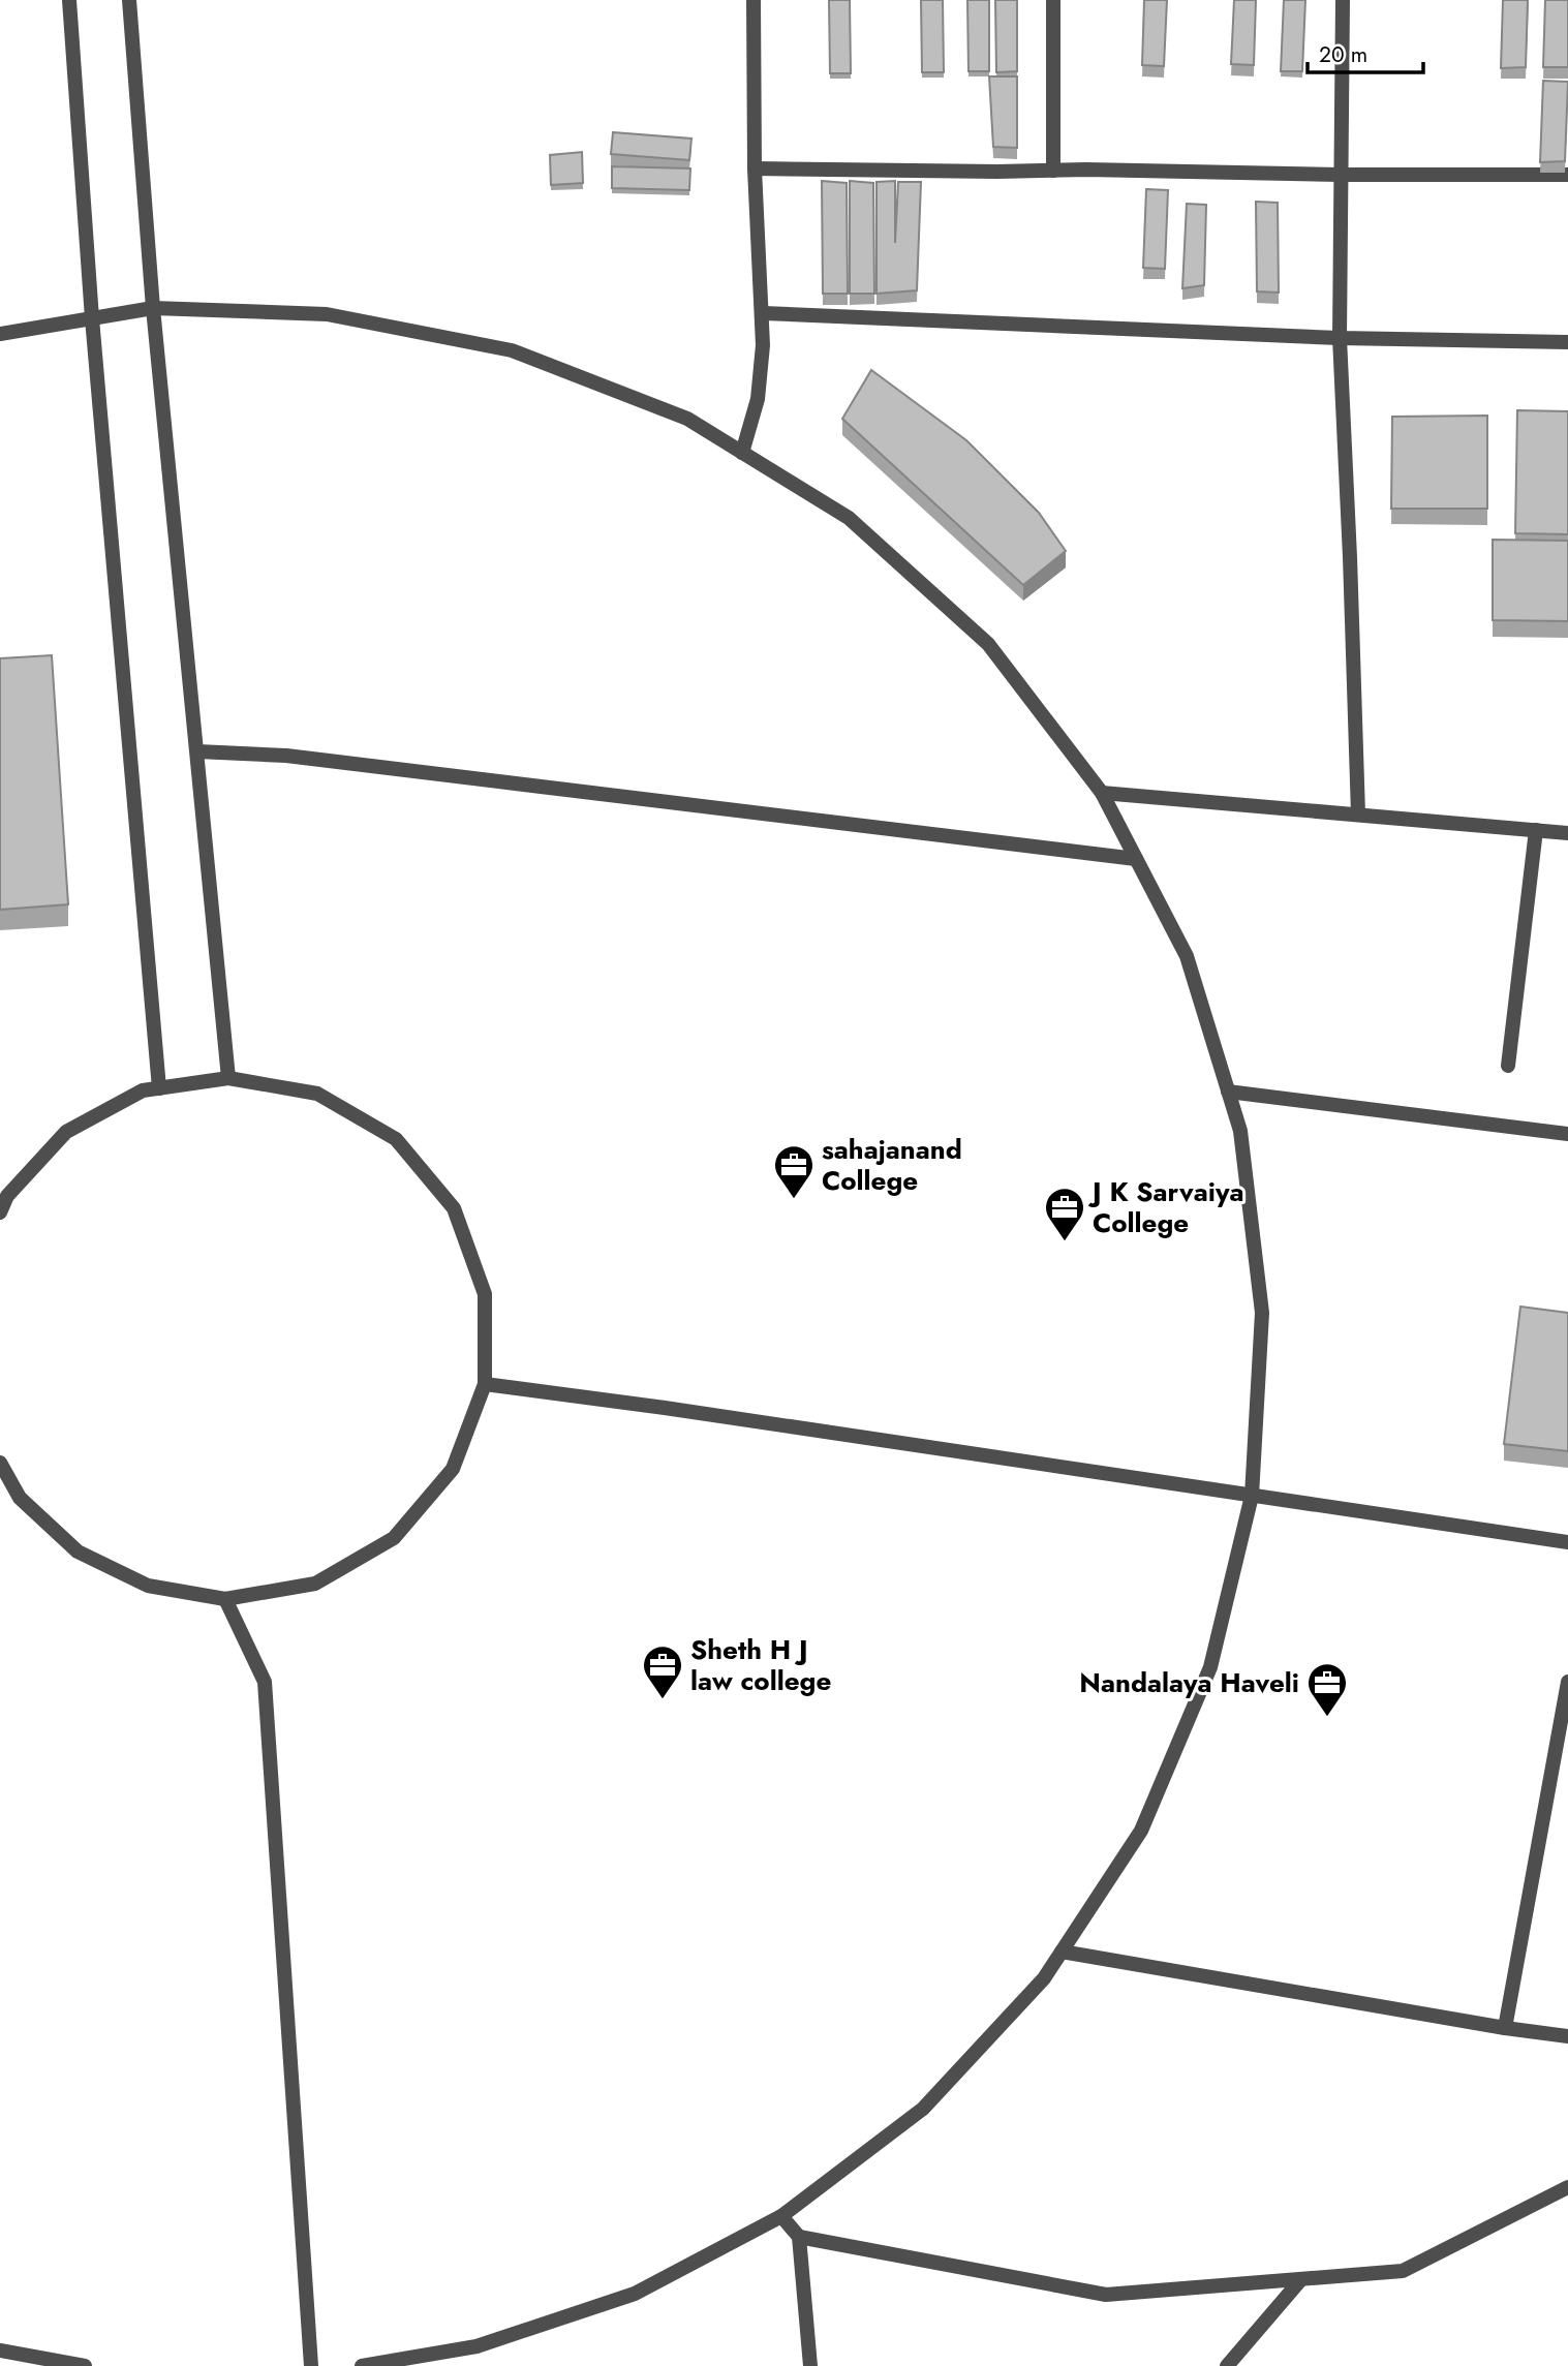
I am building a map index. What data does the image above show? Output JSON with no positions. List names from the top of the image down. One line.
{"places":{"office":["sahajanand College","J K Sarvaiya College","Sheth H J law college","Nandalaya Haveli"]},"scale_bar":"20 m"}
